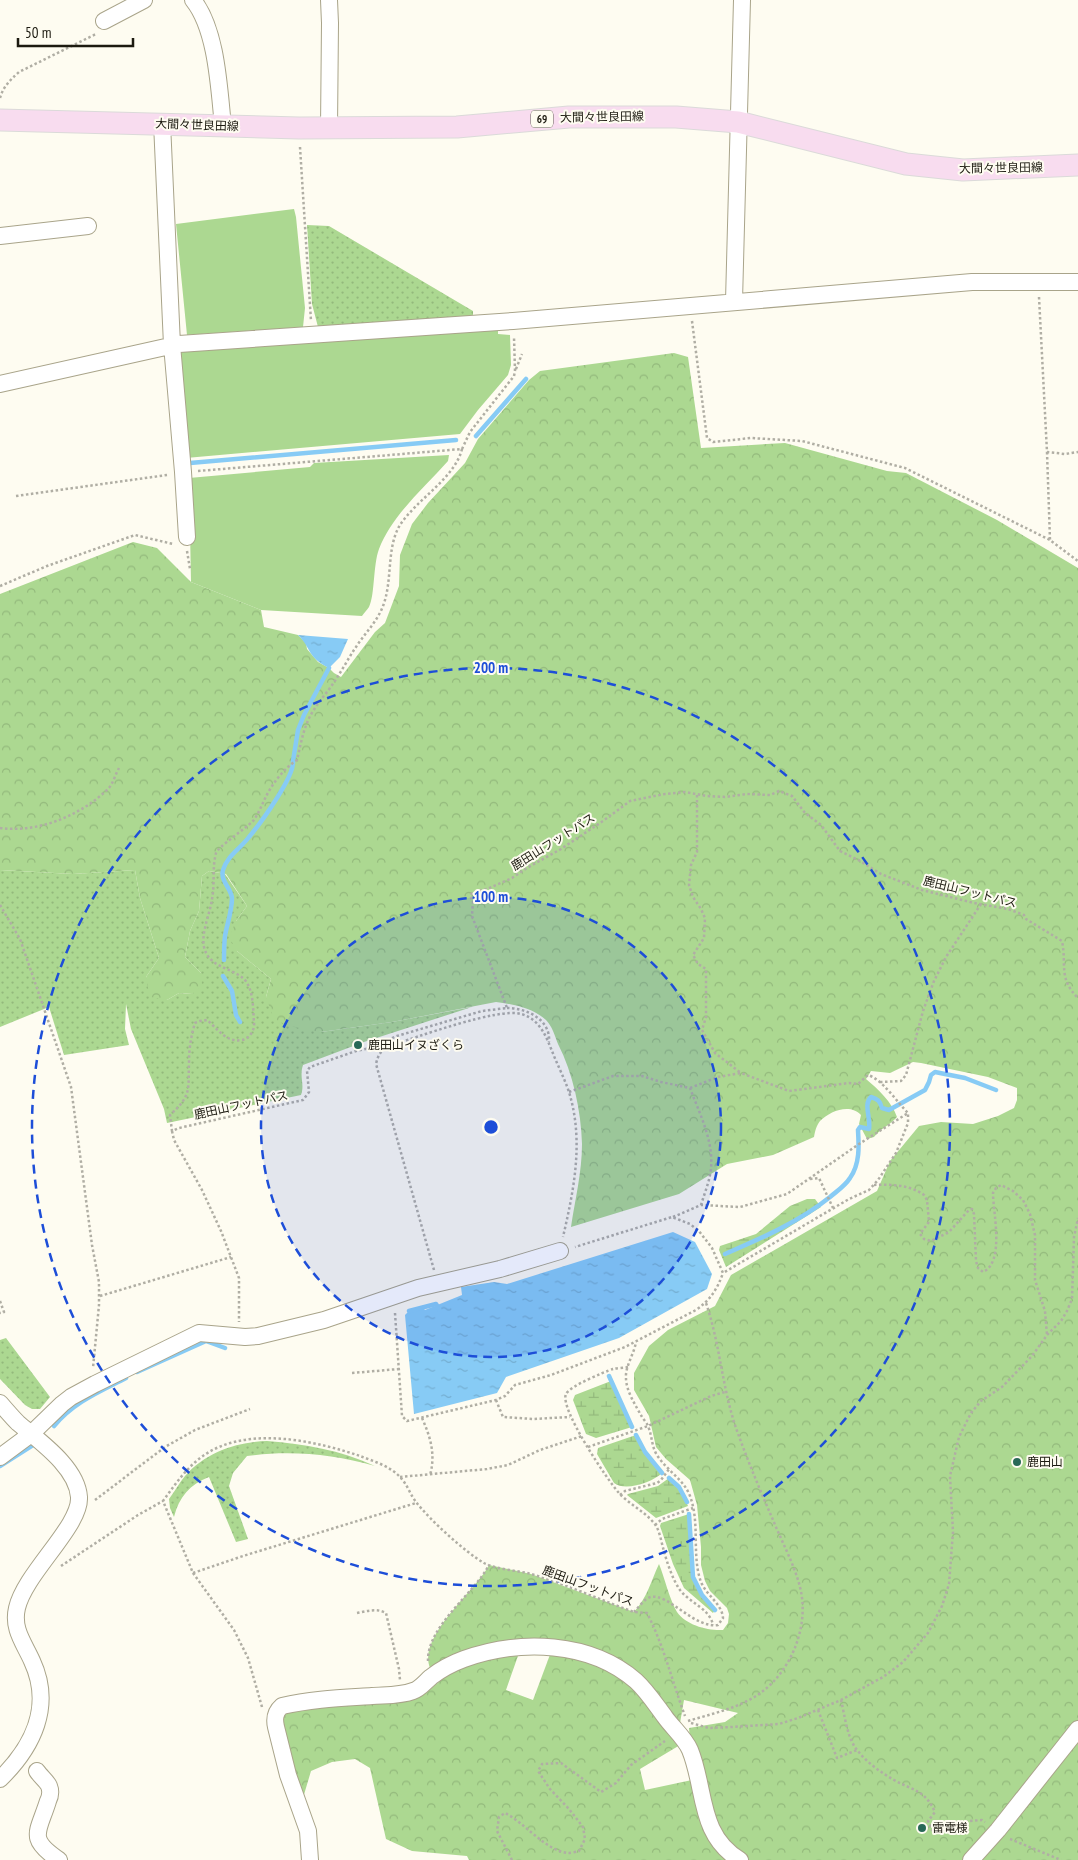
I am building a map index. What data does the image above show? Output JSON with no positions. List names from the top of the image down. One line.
{"streets":{"main road":["大間々世良田線","69"],"path":["鹿田山フットパス"]},"places":["鹿田山イヌざくら","鹿田山","雷電様"],"scale_bar":"50 m","rings":["200 m","100 m"]}
